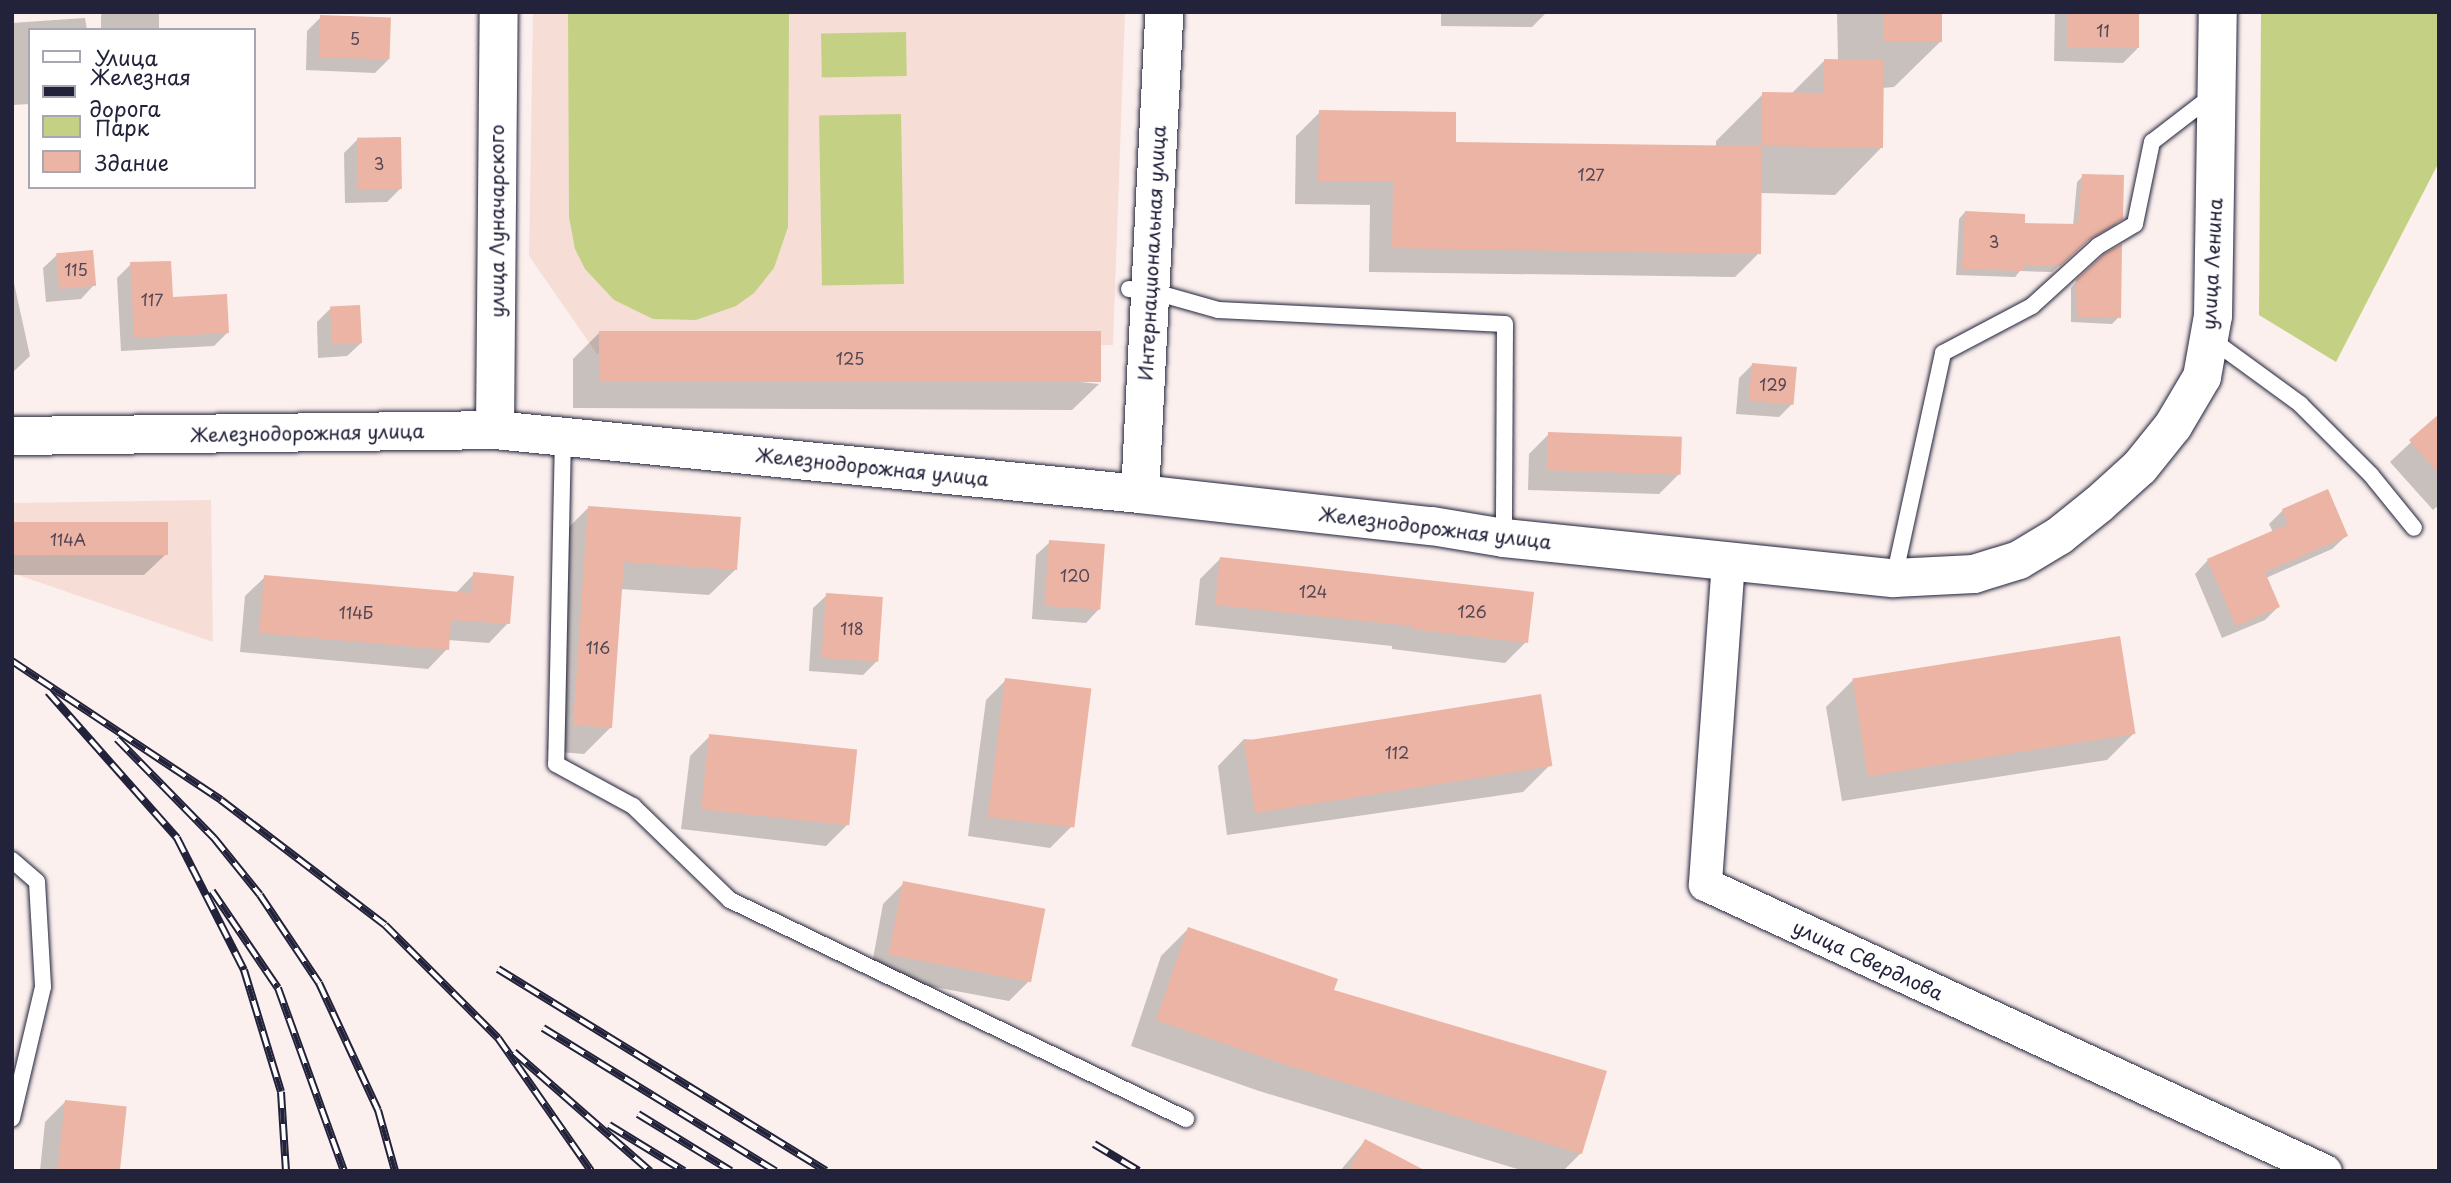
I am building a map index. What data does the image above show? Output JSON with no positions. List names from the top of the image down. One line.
{"streets":{"main road":["улица Луначарского","Интернациональная улица","улица Ленина","Железнодорожная улица"],"street":["улица Свердлова"]},"crossings":[["улица Луначарского","Железнодорожная улица"],["Интернациональная улица","Железнодорожная улица"],["улица Ленина","Железнодорожная улица"],["улица Ленина","улица Свердлова"],["Железнодорожная улица","улица Свердлова"]],"house_numbers":["11","5","3","127","3","115","117","125","129","114А","120","124","126","114Б","118","116","112"],"legend":["Улица","Железная дорога","Парк","Здание"]}
